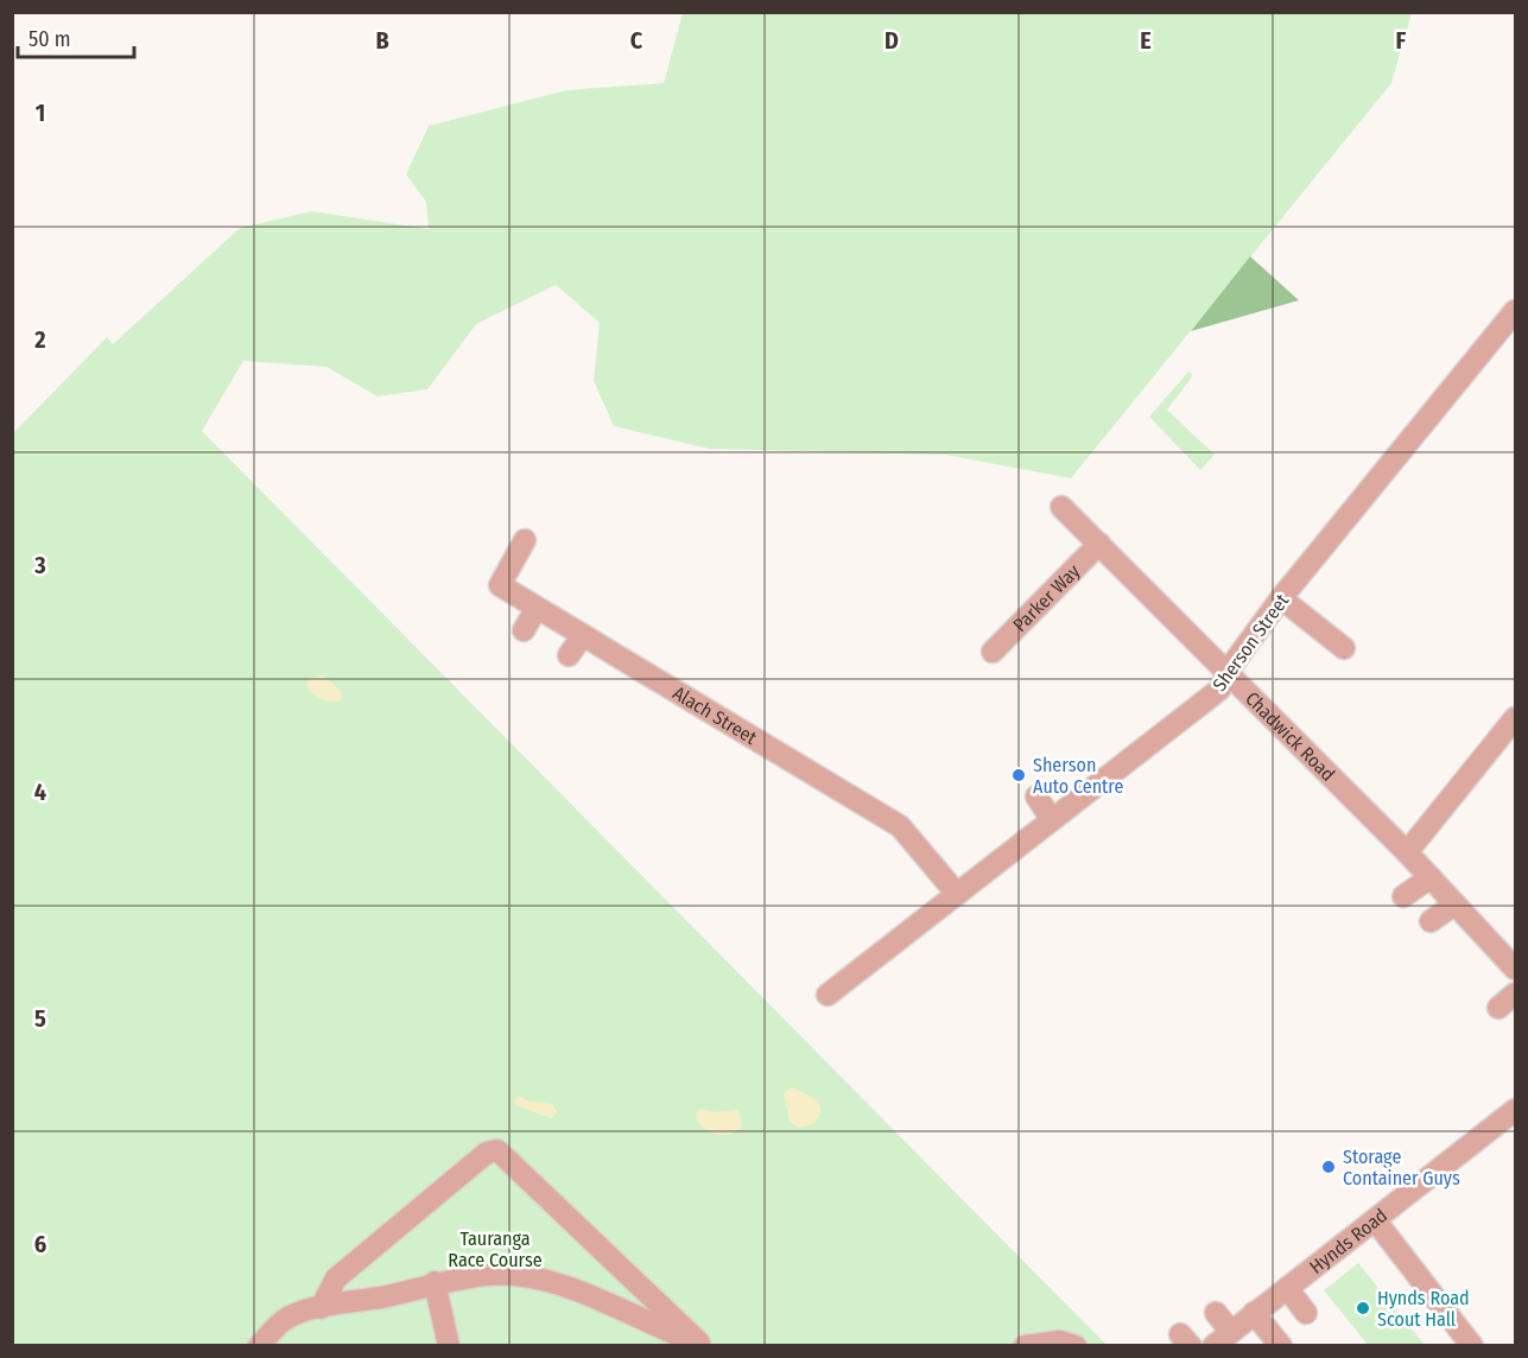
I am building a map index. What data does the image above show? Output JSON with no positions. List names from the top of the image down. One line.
{"streets":{"street":["Parker Way","Sherson Street","Alach Street","Chadwick Road","Hynds Road"]},"crossings":[["Parker Way","Chadwick Road"],["Sherson Street","Alach Street"],["Sherson Street","Chadwick Road"]],"parks":["Tauranga Race Course"],"places":["Sherson Auto Centre","Storage Container Guys","Hynds Road Scout Hall"],"scale_bar":"50 m","grid":{"columns":["B","C","D","E","F"],"rows":["1","2","3","4","5","6"]}}
